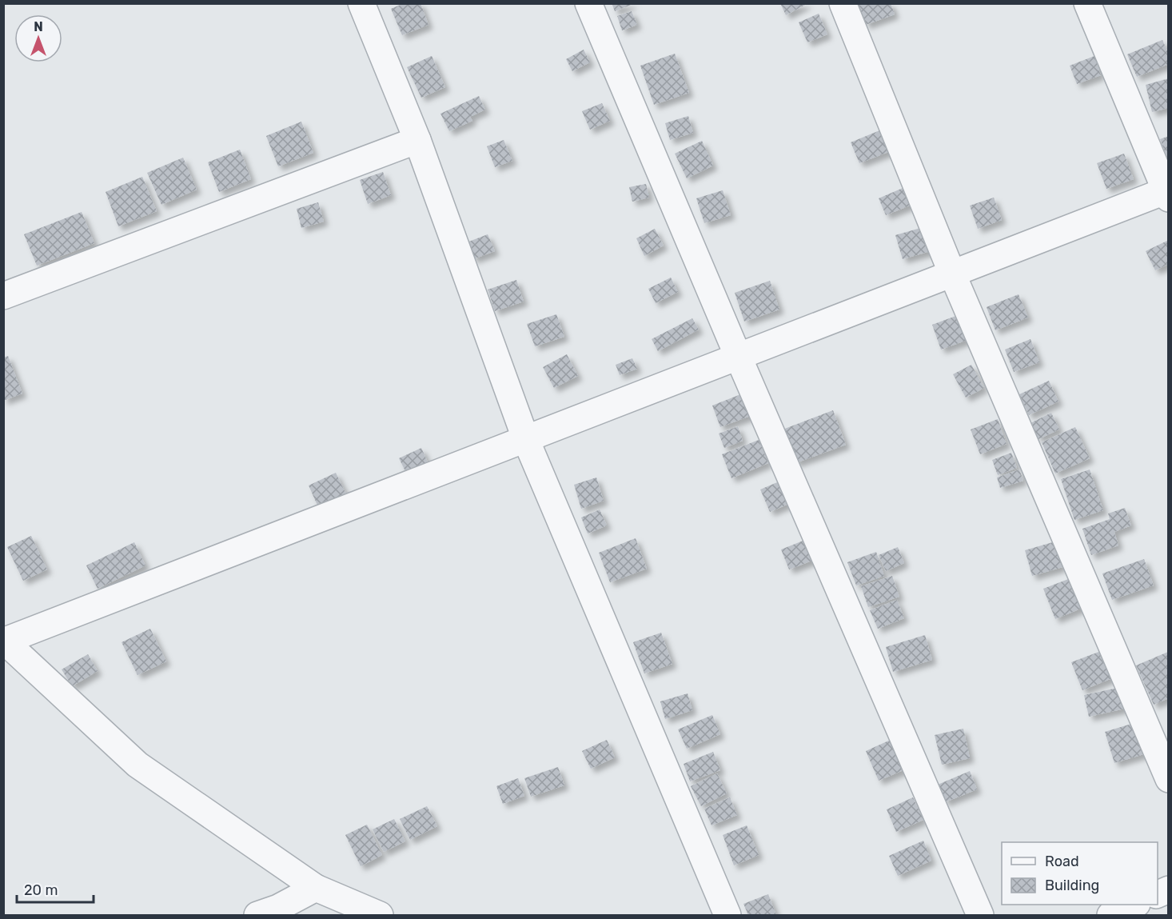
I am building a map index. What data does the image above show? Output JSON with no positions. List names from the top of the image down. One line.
{"legend":["Road","Building"],"scale_bar":"20 m","north":"top"}
